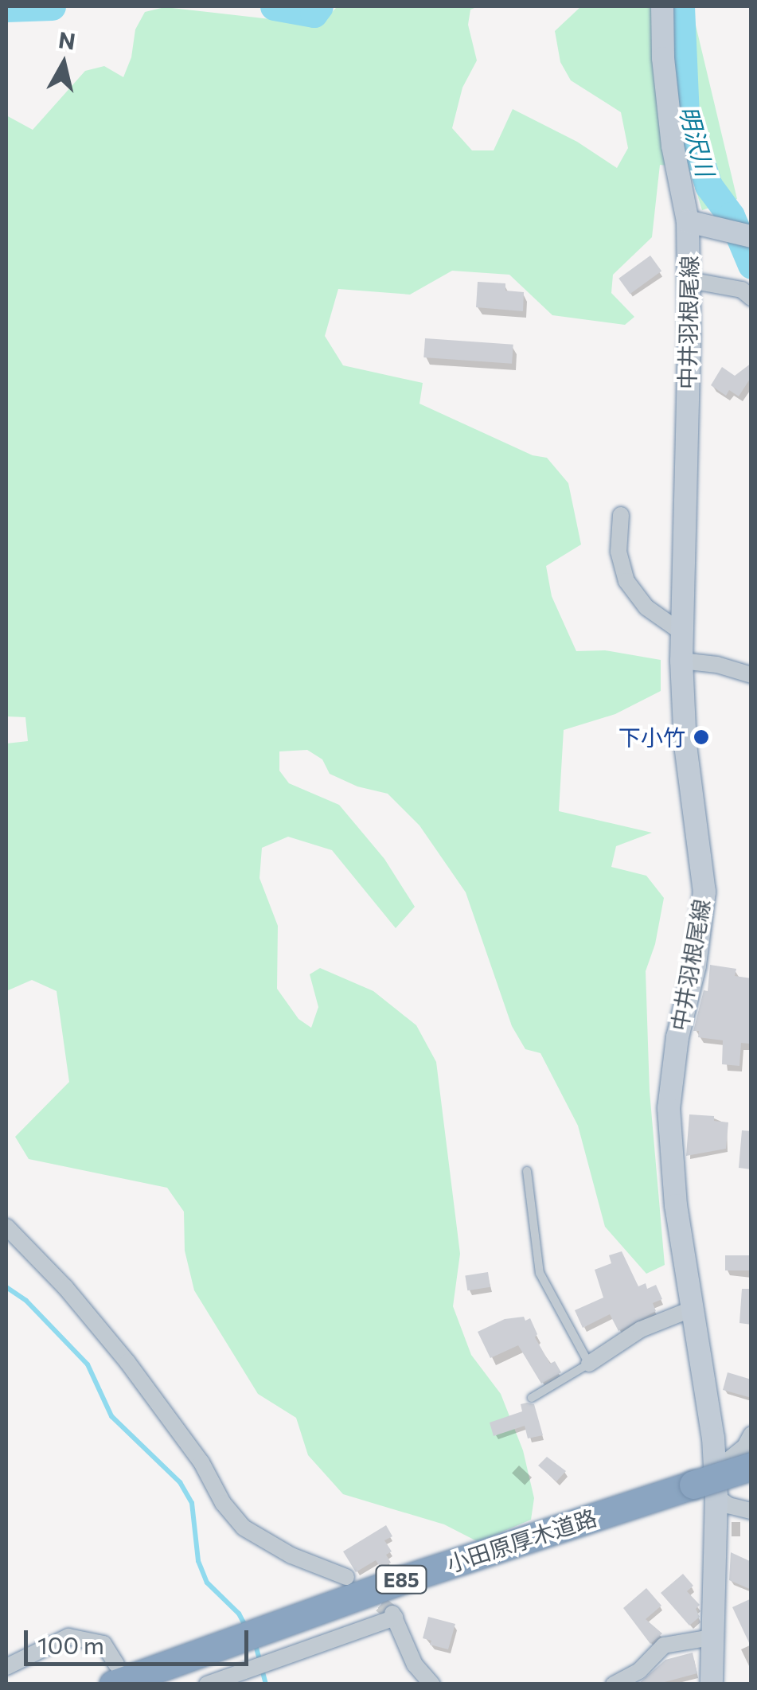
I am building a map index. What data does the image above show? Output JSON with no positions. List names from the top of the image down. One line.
{"streets":{"highway":["小田原厚木道路","E85"],"main road":["中井羽根尾線"]},"crossings":[["中井羽根尾線","小田原厚木道路"]],"water":["明沢川"],"places":["下小竹"],"scale_bar":"100 m","north":"top"}
